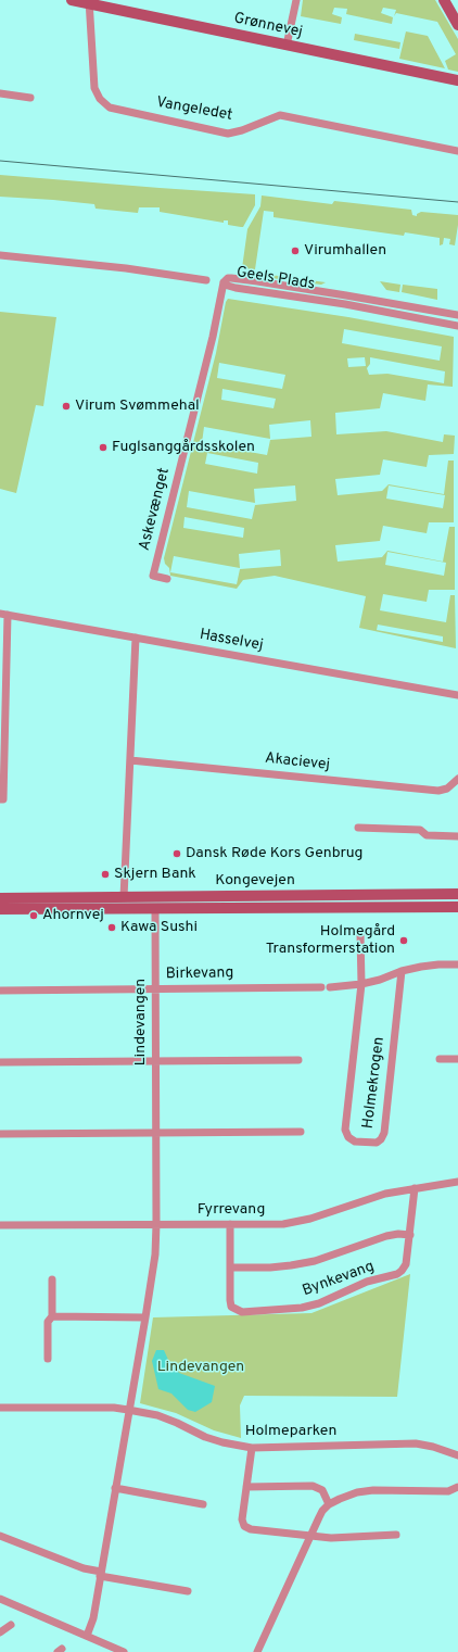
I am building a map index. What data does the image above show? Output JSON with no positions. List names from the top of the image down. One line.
{"streets":{"main road":["Grønnevej","Kongevejen"],"street":["Vangeledet","Geels Plads","Askevænget","Hasselvej","Akacievej","Birkevang","Lindevangen","Holmekrogen","Fyrrevang","Bynkevang","Holmeparken"]},"crossings":[["Grønnevej","Vangeledet"],["Geels Plads","Askevænget"],["Kongevejen","Lindevangen"],["Birkevang","Lindevangen"],["Lindevangen","Fyrrevang"],["Lindevangen","Holmeparken"],["Fyrrevang","Bynkevang"]],"parks":["Lindevangen"],"places":["Virumhallen","Virum Svømmehal","Fuglsanggårdsskolen","Dansk Røde Kors Genbrug","Skjern Bank","Ahornvej","Kawa Sushi","Holmegård Transformerstation"]}
